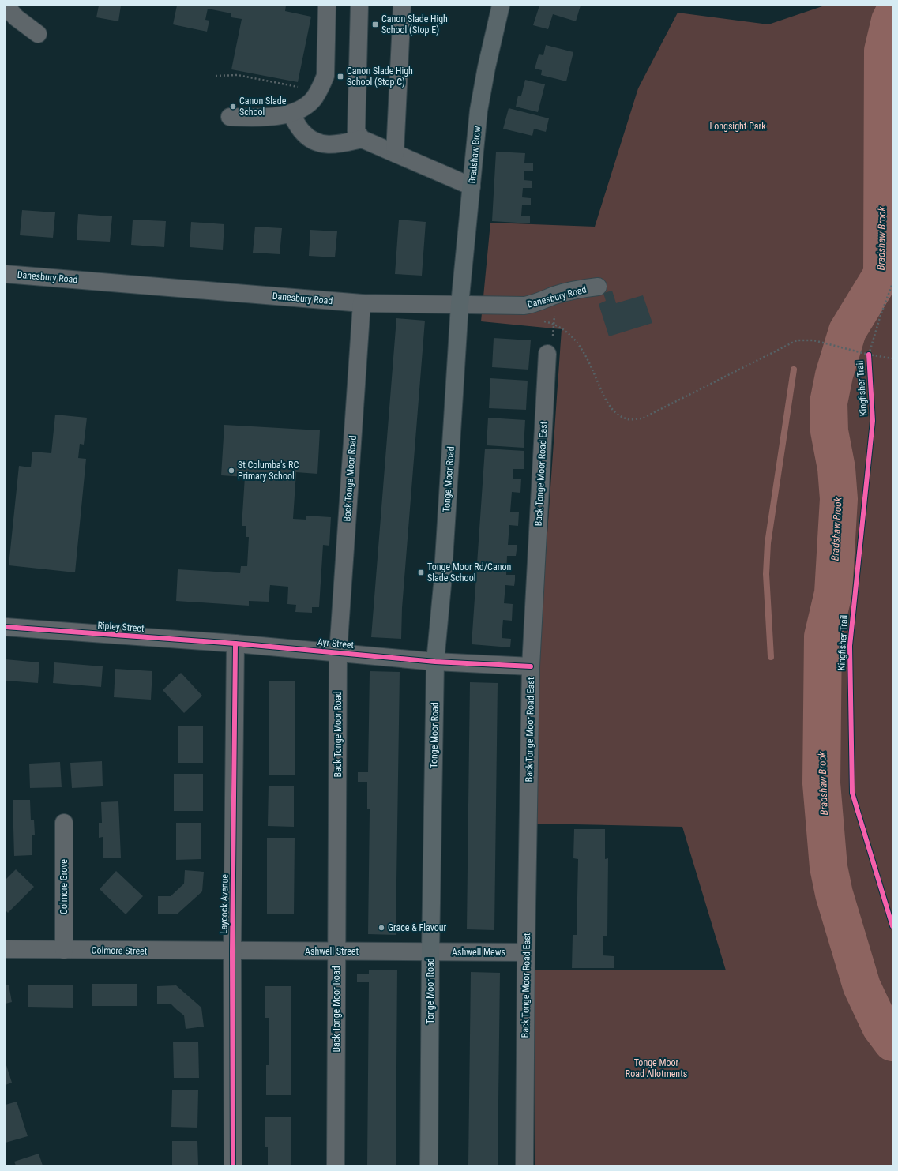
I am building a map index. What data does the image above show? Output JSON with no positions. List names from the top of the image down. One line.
{"streets":{"main road":["Bradshaw Brow","Tonge Moor Road"],"street":["Danesbury Road","Back Tonge Moor Road East","Back Tonge Moor Road","Ripley Street","Ayr Street","Colmore Grove","Laycock Avenue","Colmore Street","Ashwell Street","Ashwell Mews"],"cycle path":["Kingfisher Trail"]},"crossings":[["Bradshaw Brow","Danesbury Road"],["Bradshaw Brow","Tonge Moor Road"],["Danesbury Road","Back Tonge Moor Road"],["Danesbury Road","Tonge Moor Road"],["Back Tonge Moor Road East","Ayr Street"],["Back Tonge Moor Road East","Ashwell Mews"],["Back Tonge Moor Road","Ayr Street"],["Back Tonge Moor Road","Ashwell Street"],["Tonge Moor Road","Ayr Street"],["Tonge Moor Road","Ashwell Street"],["Tonge Moor Road","Ashwell Mews"],["Ripley Street","Ayr Street"],["Ripley Street","Laycock Avenue"],["Ayr Street","Laycock Avenue"],["Colmore Grove","Colmore Street"],["Laycock Avenue","Colmore Street"],["Laycock Avenue","Ashwell Street"],["Colmore Street","Ashwell Street"],["Ashwell Street","Ashwell Mews"]],"water":["Bradshaw Brook"],"parks":["Longsight Park","Tonge Moor Road Allotments"],"places":{"transit":["Canon Slade High School (Stop E)","Canon Slade High School (Stop C)","Tonge Moor Rd/Canon Slade School"],"other":["Canon Slade School","St Columba's RC Primary School","Grace & Flavour"]}}
